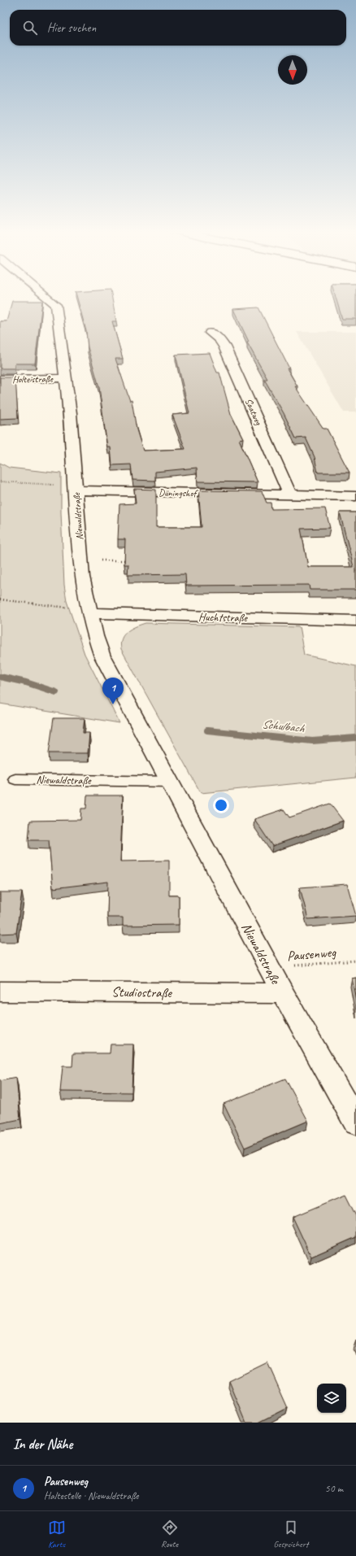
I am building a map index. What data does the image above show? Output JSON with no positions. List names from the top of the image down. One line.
{"streets":{"street":["Holteistraße","Saatweg","Düningshof","Niewaldstraße","Huchtstraße","Studiostraße"],"path":["Pausenweg"]},"crossings":[["Holteistraße","Niewaldstraße"],["Saatweg","Düningshof"],["Düningshof","Niewaldstraße"],["Niewaldstraße","Huchtstraße"],["Niewaldstraße","Pausenweg"],["Niewaldstraße","Studiostraße"]],"water":["Schulbach"],"north":"bottom","page":{"search":"Hier suchen","pins":"1","heading":"In der Nähe","list":[{"mark":"1","name":"Pausenweg","note":"Haltestelle · Niewaldstraße","value":"50 m"}],"nav":["Karte","Route","Gespeichert"]}}
